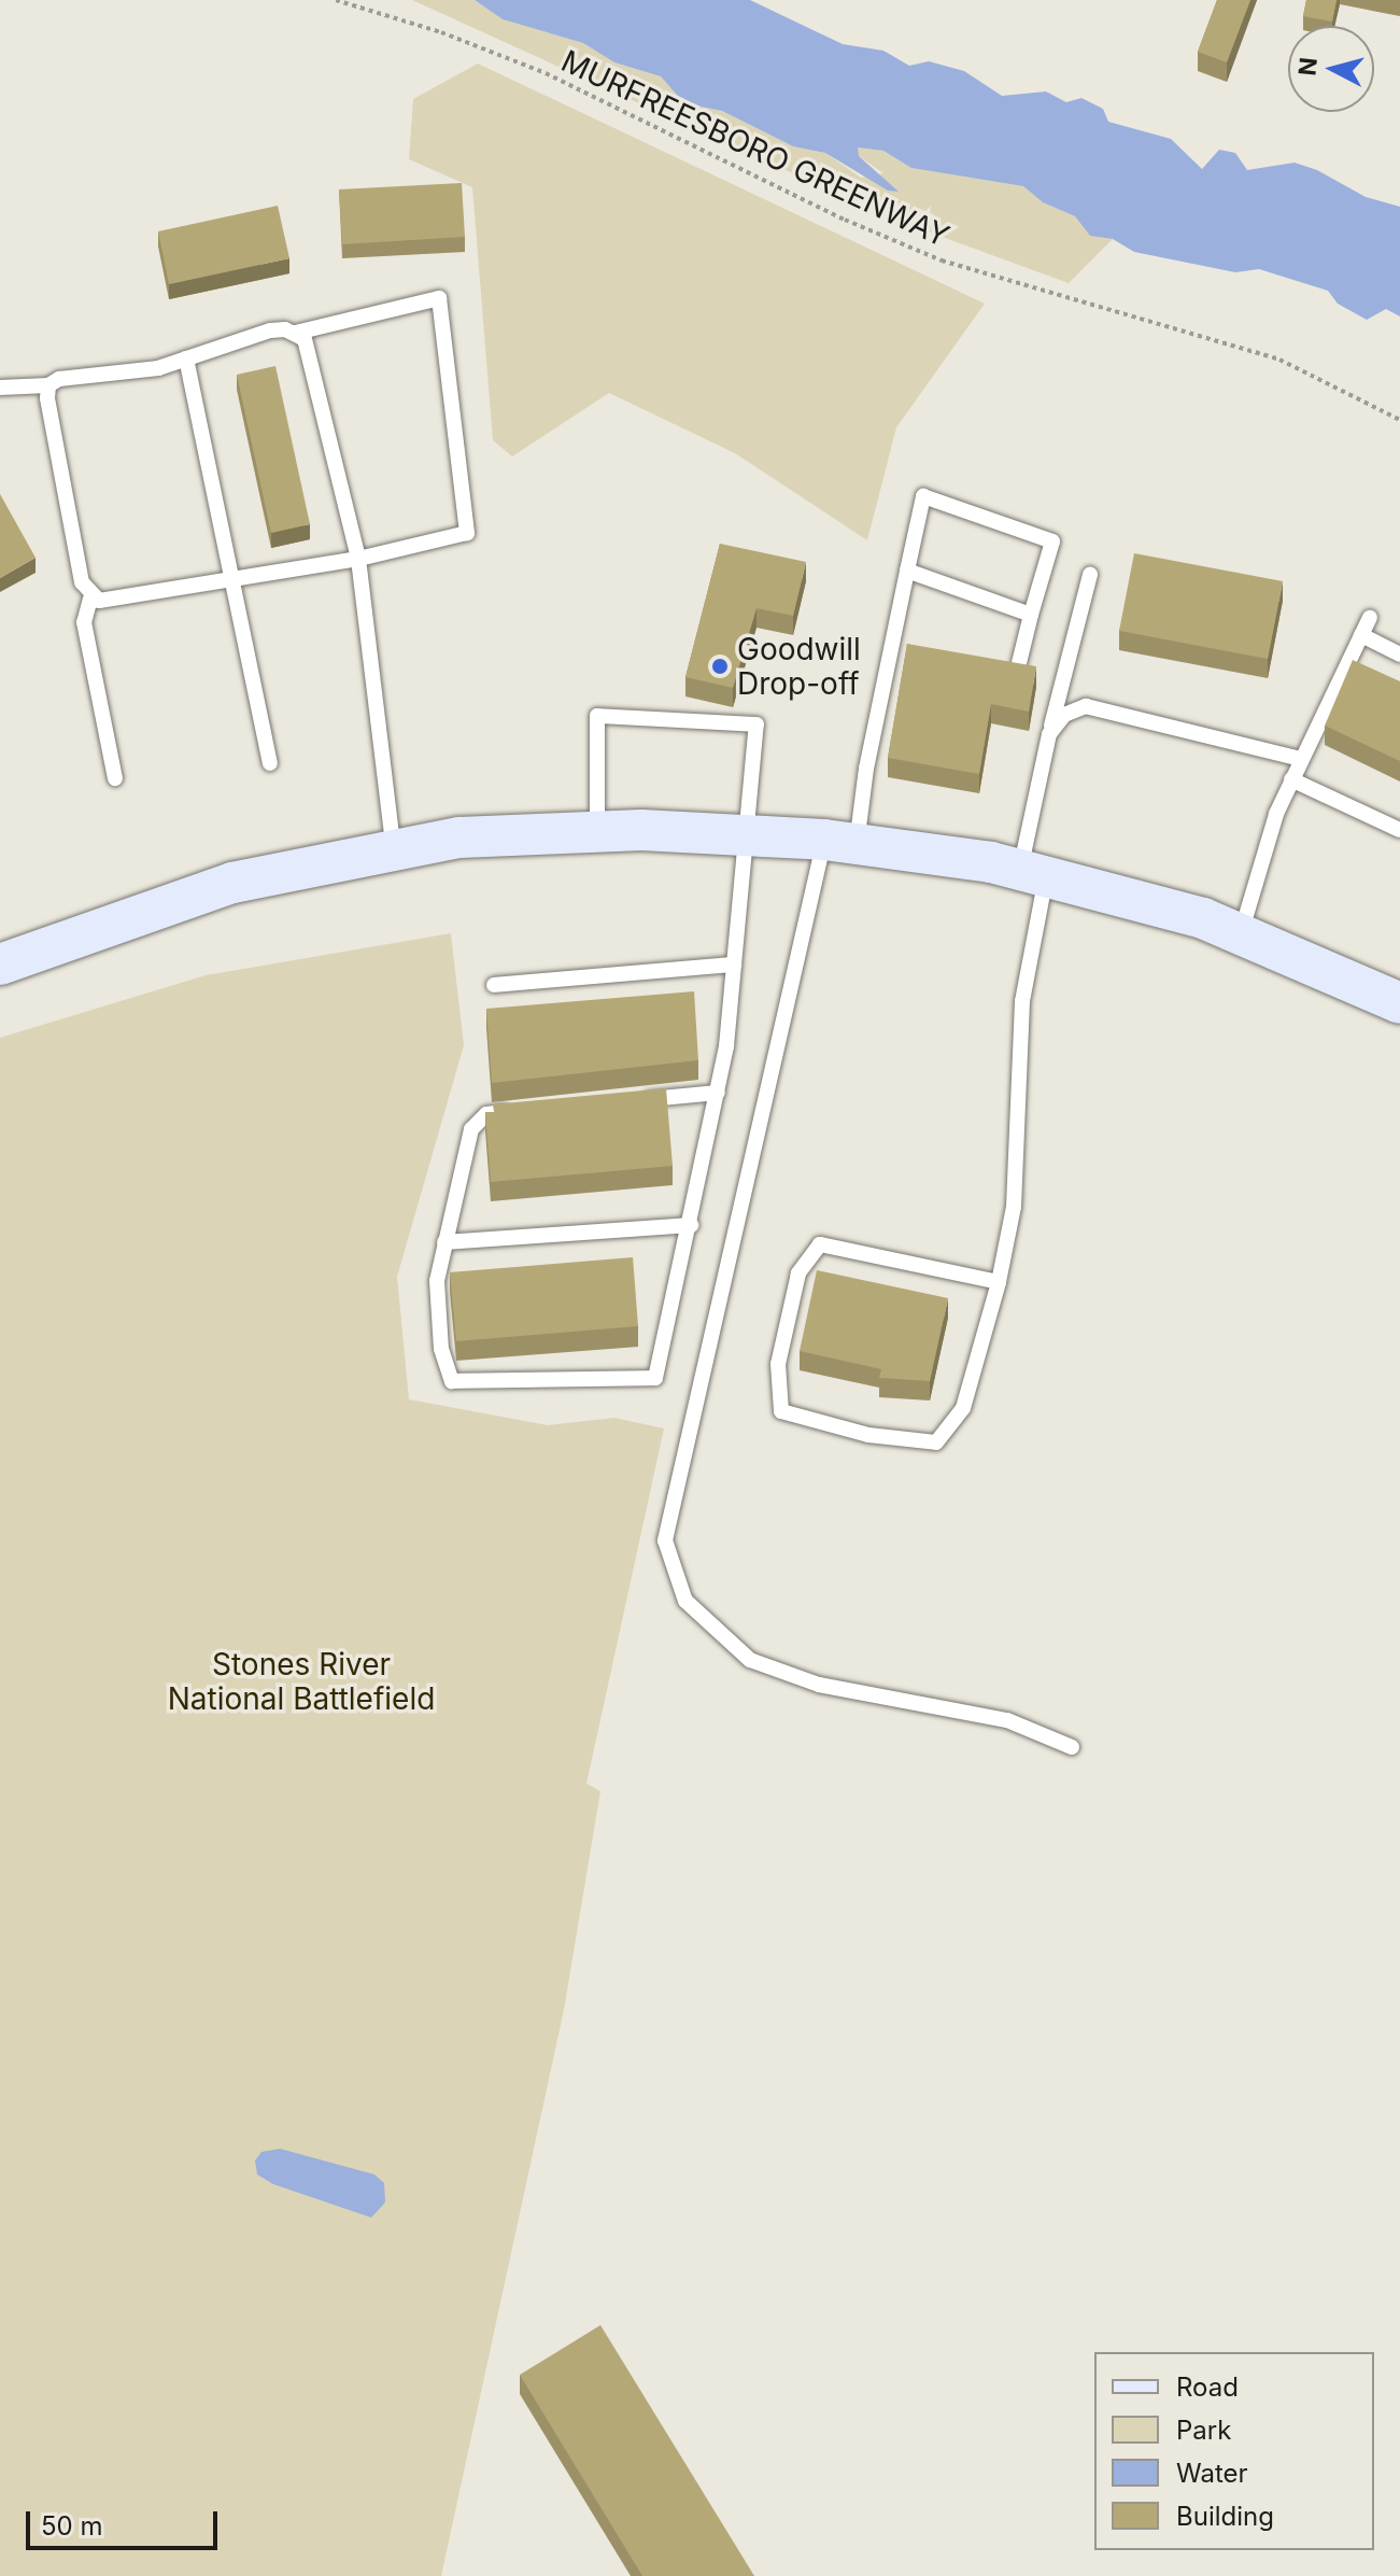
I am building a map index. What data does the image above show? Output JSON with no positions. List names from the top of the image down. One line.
{"streets":{"path":["MURFREESBORO GREENWAY"]},"parks":["Stones River National Battlefield"],"places":["Goodwill Drop-off"],"legend":["Road","Park","Water","Building"],"scale_bar":"50 m","north":"left"}
